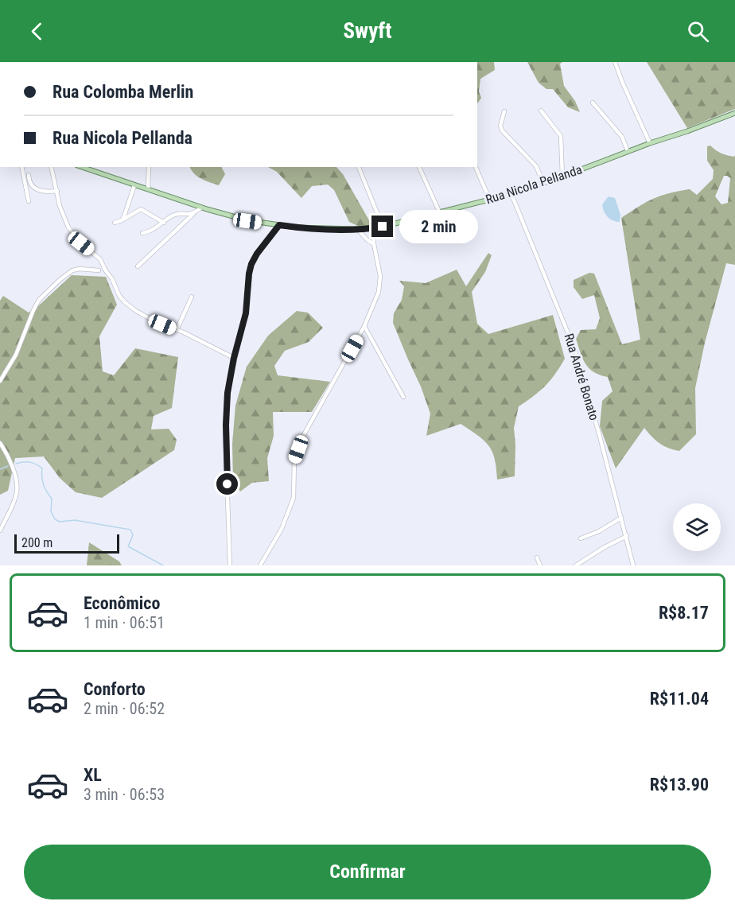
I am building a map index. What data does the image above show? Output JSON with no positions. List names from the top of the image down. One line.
{"streets":{"main road":["Rua Nicola Pellanda"],"street":["Rua André Bonato"]},"crossings":[["Rua Nicola Pellanda","Rua André Bonato"]],"scale_bar":"200 m","page":{"header":"Swyft","banner":["Rua Colomba Merlin","Rua Nicola Pellanda"],"bubble":"2 min","scale":"200 m","list":[{"name":"Econômico","note":"1 min · 06:51","value":"R$8.17"},{"name":"Conforto","note":"2 min · 06:52","value":"R$11.04"},{"name":"XL","note":"3 min · 06:53","value":"R$13.90"}],"buttons":"Confirmar"}}
